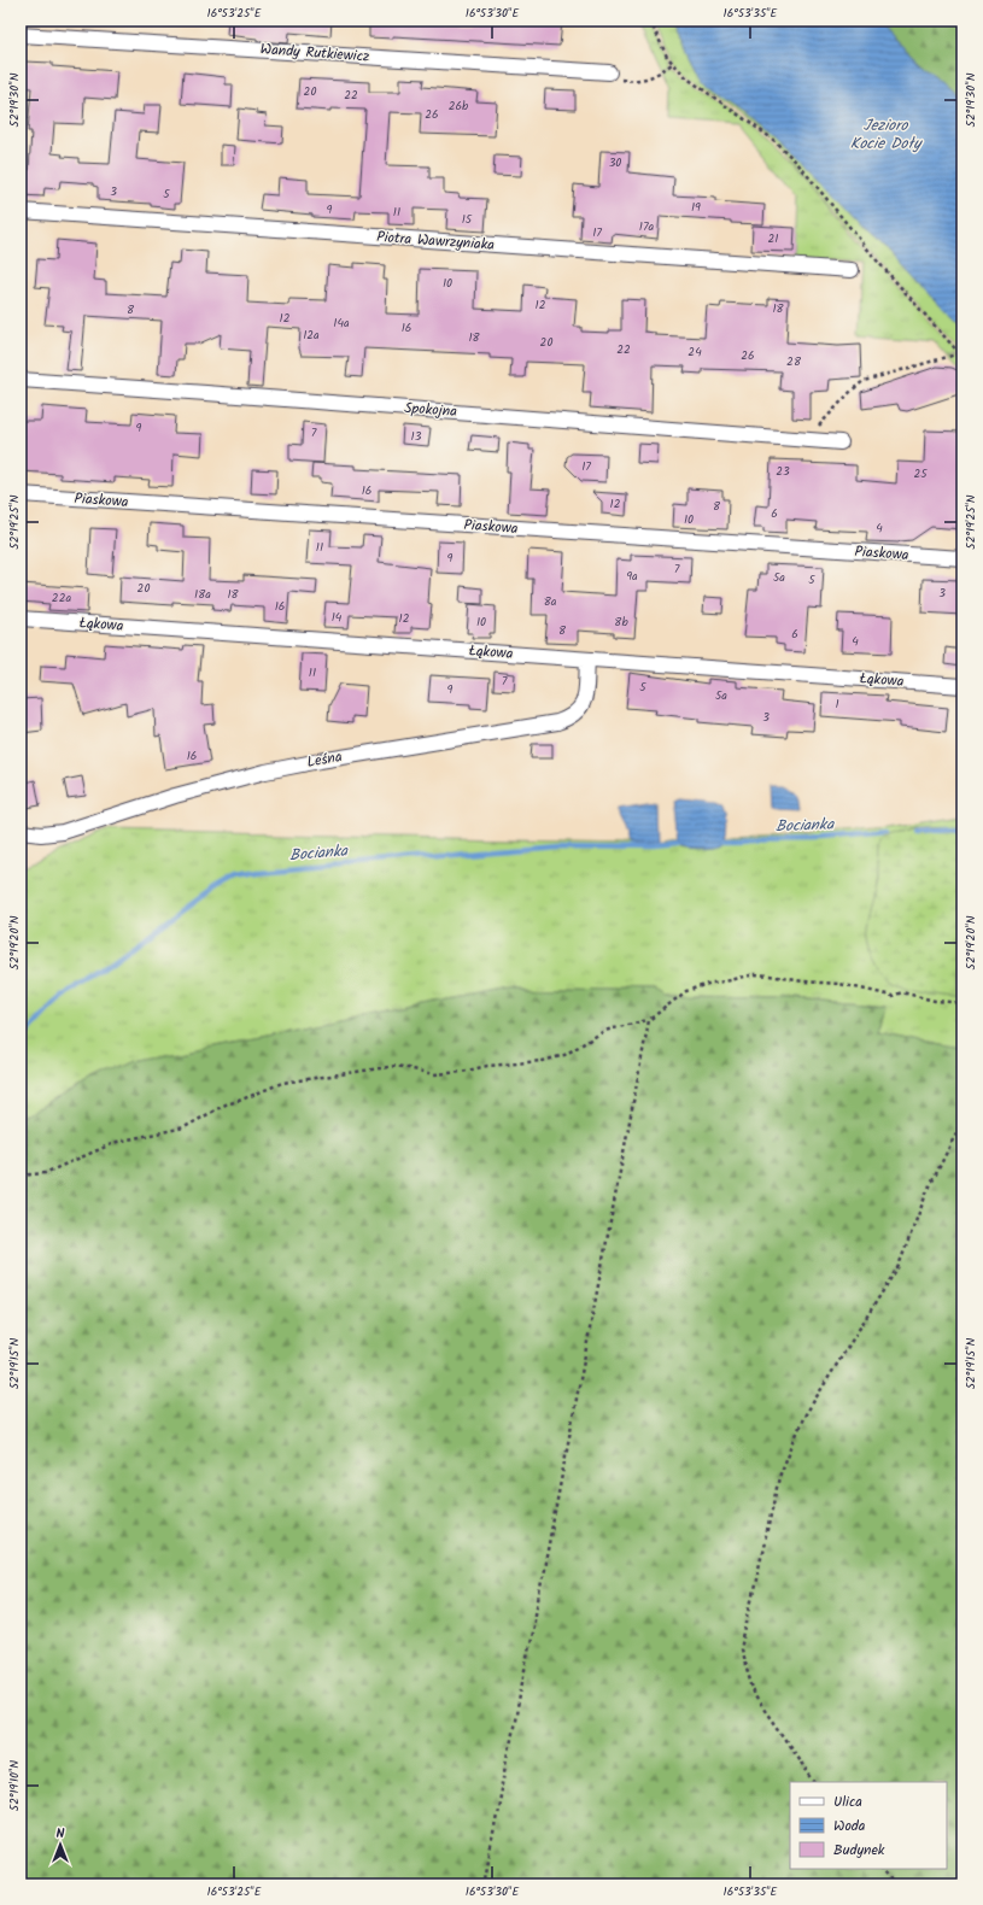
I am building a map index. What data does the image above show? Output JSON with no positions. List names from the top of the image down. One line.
{"streets":{"street":["Wandy Rutkiewicz","Piotra Wawrzyniaka","Spokojna","Piaskowa","Łąkowa","Leśna"]},"crossings":[["Łąkowa","Leśna"]],"water":["Jezioro Kocie Doły","Bocianka"],"house_numbers":["20","22","26b","26","30","3","5","19","9","11","15","17a","17","21","10","12","18","8","12","14a","16","12a","18","20","22","24","26","28","9","7","13","17","23","25","16","12","8","6","10","4","11","9","7","9a","5a","5","20","3","18a","18","22a","8a","16","14","12","10","8b","8","6","4","11","7","5","9","5a","1","3","16"],"legend":["Ulica","Woda","Budynek"],"north":"top","coordinates":["16°53'25\"E","16°53'30\"E","16°53'35\"E","52°19'30\"N","52°19'25\"N","52°19'20\"N","52°19'15\"N","52°19'10\"N"]}
